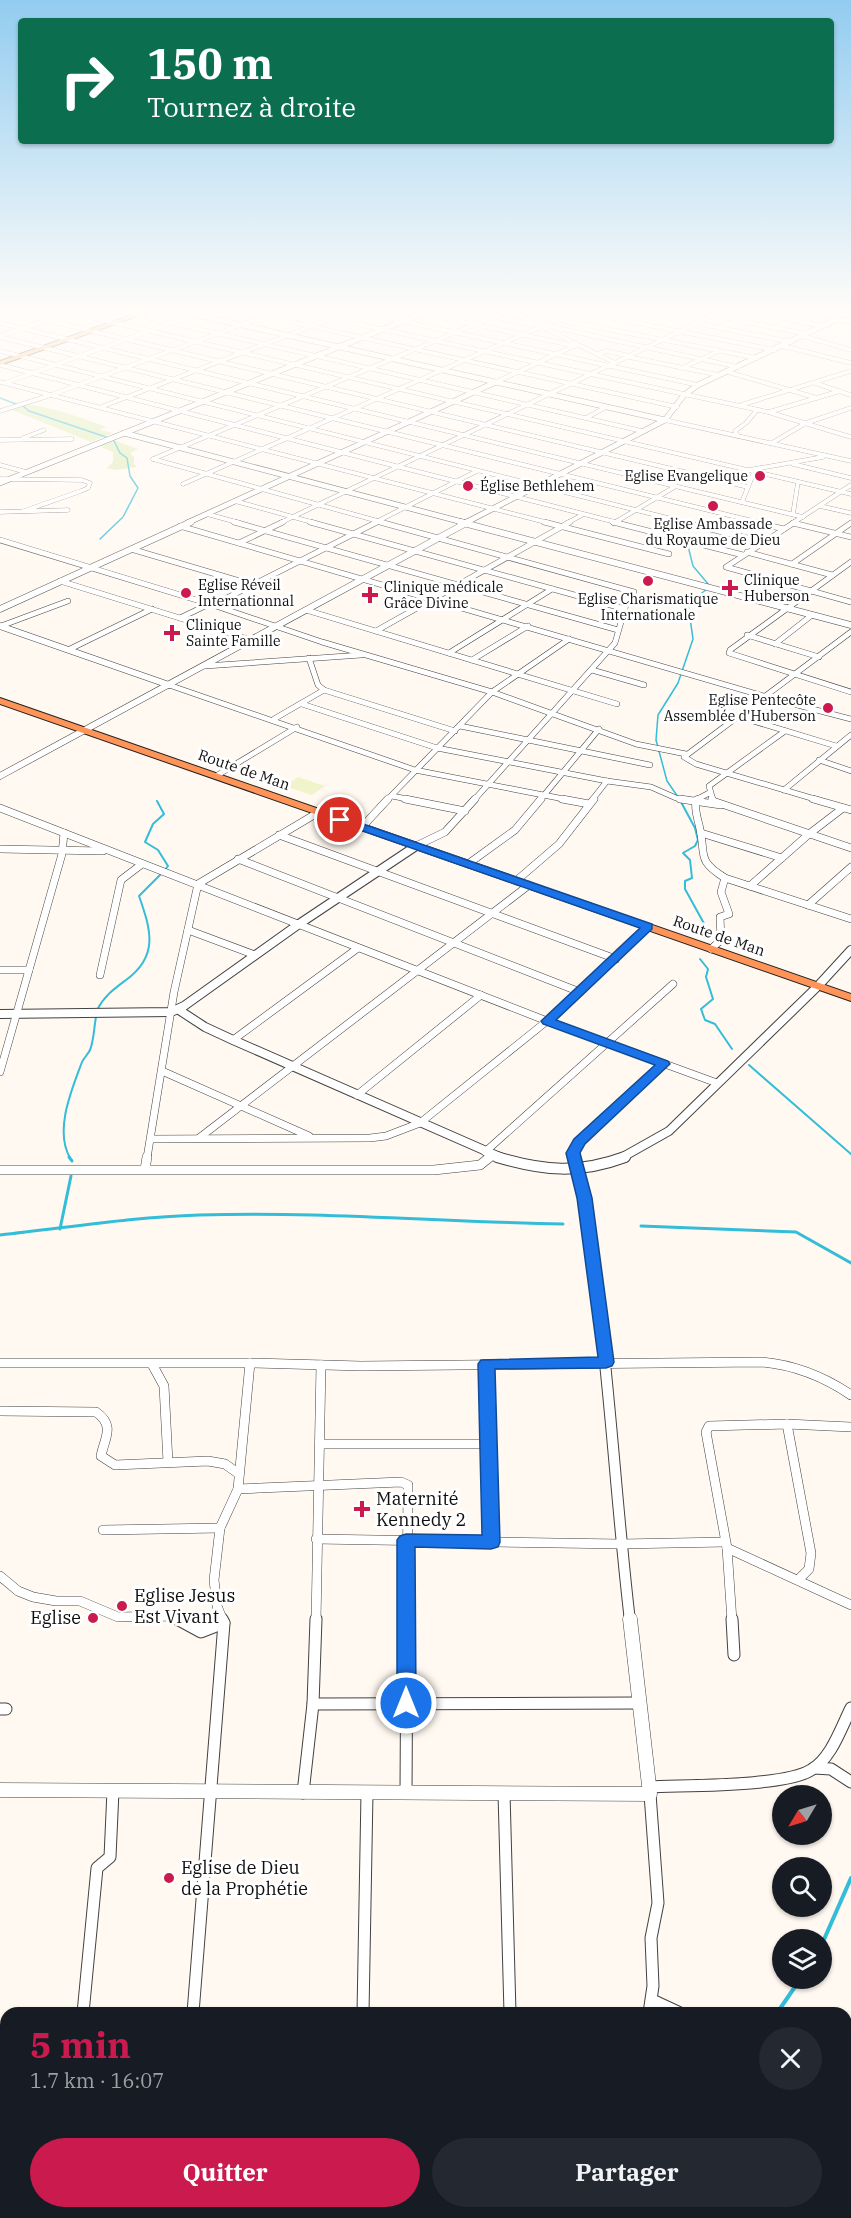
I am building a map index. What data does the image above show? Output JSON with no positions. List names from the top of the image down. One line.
{"streets":{"highway":["Route de Man"]},"places":{"other":["Eglise Evangelique","Église Bethlehem","Eglise Ambassade du Royaume de Dieu","Eglise Charismatique Internationale","Eglise Réveil Internationnal","Eglise Pentecôte Assemblée d'Huberson","Eglise Jesus Est Vivant","Eglise","Eglise de Dieu de la Prophétie"],"health":["Clinique Huberson","Clinique médicale Grâce Divine","Clinique Sainte Famille","Maternité Kennedy 2"]},"north":"bottom left","page":{"turn":["150 m","Tournez à droite"],"heading":["5 min","1.7 km · 16:07"],"buttons":["Quitter","Partager"]}}
